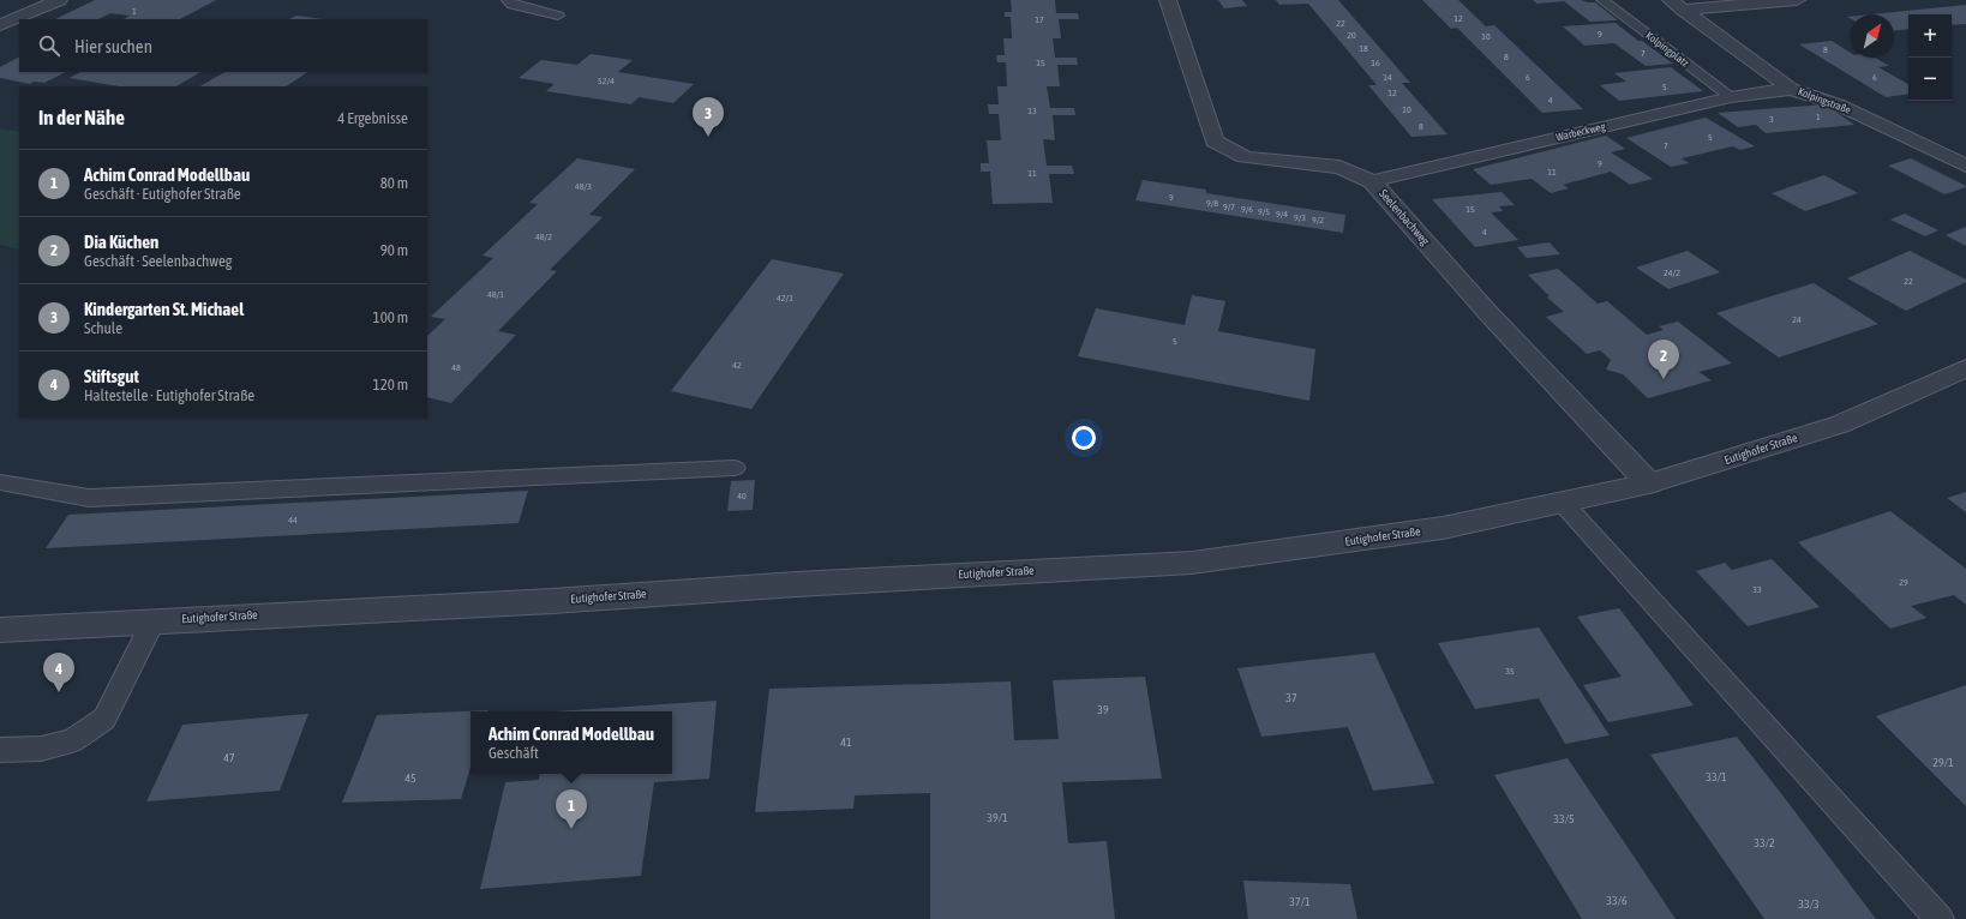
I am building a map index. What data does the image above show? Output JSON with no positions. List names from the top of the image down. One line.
{"streets":{"street":["Kolpingstraße","Warbeckweg","Seelenbachweg","Eutighofer Straße"],"lane":["Kolpingplatz"]},"crossings":[["Kolpingplatz","Warbeckweg"],["Kolpingstraße","Warbeckweg"],["Warbeckweg","Seelenbachweg"],["Seelenbachweg","Eutighofer Straße"]],"house_numbers":["1","12","17","22","9","20","10","18","8","7","8","15","16","14","6","6","52/4","5","12","4","10","13","1","3","8","5","7","9","11","11","48/3","9","9/8","9/7","9/6","15","9/5","9/4","9/3","9/2","4","48/2","24/2","22","48/1","42/1","24","5","42","48","40","44","29","33","35","37","39","41","47","29/1","33/1","45","39/1","33/5","33/2","33/6","37/1","33/3"],"north":"top right","page":{"map_buttons":["+","−"],"search":"Hier suchen","heading":["In der Nähe","4 Ergebnisse"],"pins":["3","2","4","1"],"list":[{"mark":"1","name":"Achim Conrad Modellbau","note":"Geschäft · Eutighofer Straße","value":"80 m"},{"mark":"2","name":"Dia Küchen","note":"Geschäft · Seelenbachweg","value":"90 m"},{"mark":"3","name":"Kindergarten St. Michael","note":"Schule","value":"100 m"},{"mark":"4","name":"Stiftsgut","note":"Haltestelle · Eutighofer Straße","value":"120 m"}],"popup":["Achim Conrad Modellbau","Geschäft"]}}
